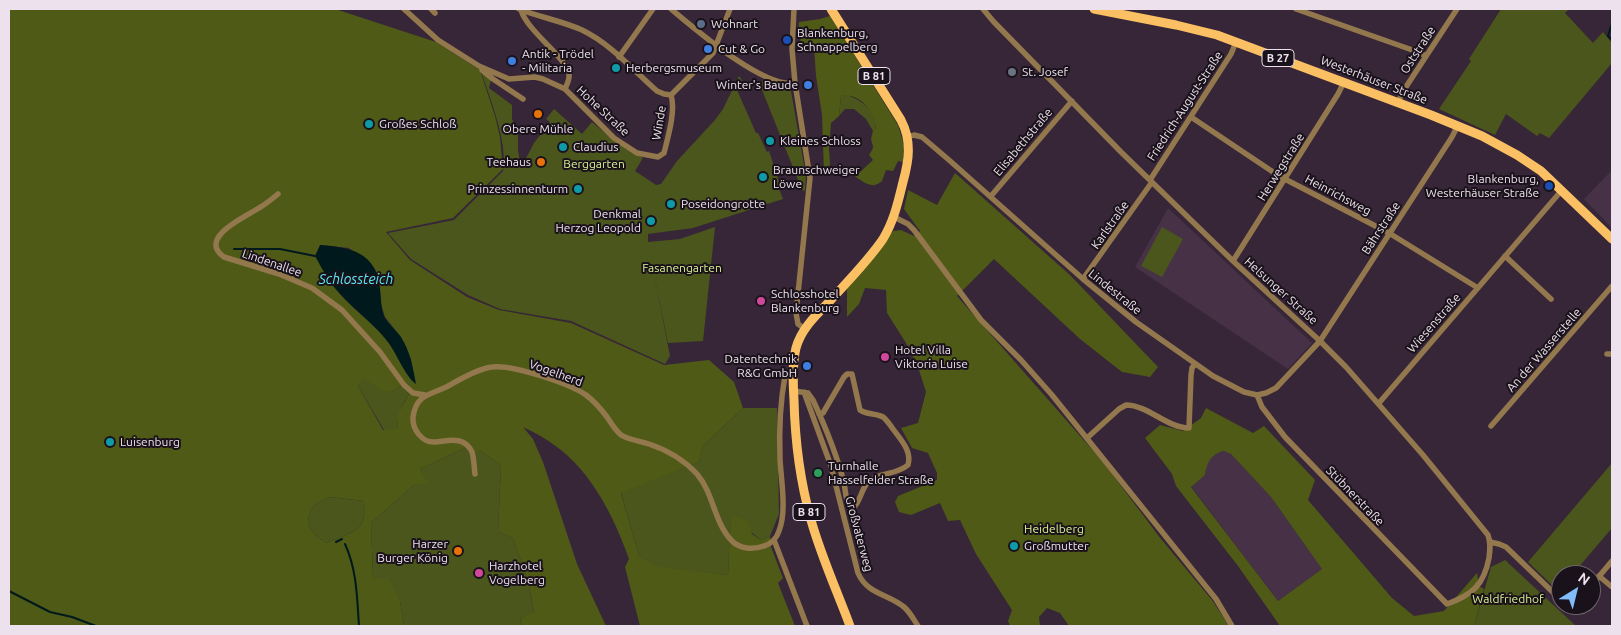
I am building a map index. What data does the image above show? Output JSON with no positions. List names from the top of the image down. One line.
{"streets":{"main road":["B 27","B 81","Westerhäuser Straße"],"street":["Oststraße","Friedrich-August-Straße","Hohe Straße","Winde","Elisabethstraße","Herwegstraße","Heinrichsweg","Karlstraße","Bährstraße","Lindenallee","Helsunger Straße","Lindestraße","Wiesenstraße","An der Wasserstelle","Vogelherd","Stübnerstraße","Großvaterweg"]},"crossings":[["Oststraße","Westerhäuser Straße"],["B 81","Lindestraße"],["Westerhäuser Straße","Friedrich-August-Straße"],["Westerhäuser Straße","Herwegstraße"],["Westerhäuser Straße","Bährstraße"],["Westerhäuser Straße","Wiesenstraße"],["Friedrich-August-Straße","Heinrichsweg"],["Friedrich-August-Straße","Karlstraße"],["Friedrich-August-Straße","Helsunger Straße"],["Hohe Straße","Winde"],["Elisabethstraße","Helsunger Straße"],["Elisabethstraße","Lindestraße"],["Herwegstraße","Heinrichsweg"],["Herwegstraße","Helsunger Straße"],["Heinrichsweg","Bährstraße"],["Heinrichsweg","Wiesenstraße"],["Karlstraße","Helsunger Straße"],["Karlstraße","Lindestraße"],["Bährstraße","Helsunger Straße"],["Lindenallee","Vogelherd"],["Helsunger Straße","Wiesenstraße"],["Helsunger Straße","Stübnerstraße"],["Lindestraße","Stübnerstraße"]],"water":["Schlossteich"],"parks":["Berggarten","Fasanengarten","Heidelberg","Waldfriedhof"],"places":["Wohnart","Blankenburg, Schnappelberg","Cut & Go","Antik - Trödel - Militaria","Herbergsmuseum","St. Josef","Winter's Baude","Obere Mühle","Großes Schloß","Kleines Schloss","Claudius","Teehaus","Braunschweiger Löwe","Blankenburg, Westerhäuser Straße","Prinzessinnenturm","Poseidongrotte","Denkmal Herzog Leopold","Schlosshotel Blankenburg","Hotel Villa Viktoria Luise","Datentechnik R&G GmbH","Luisenburg","Turnhalle Hasselfelder Straße","Großmutter","Harzer Burger König","Harzhotel Vogelberg"],"north":"top right"}
